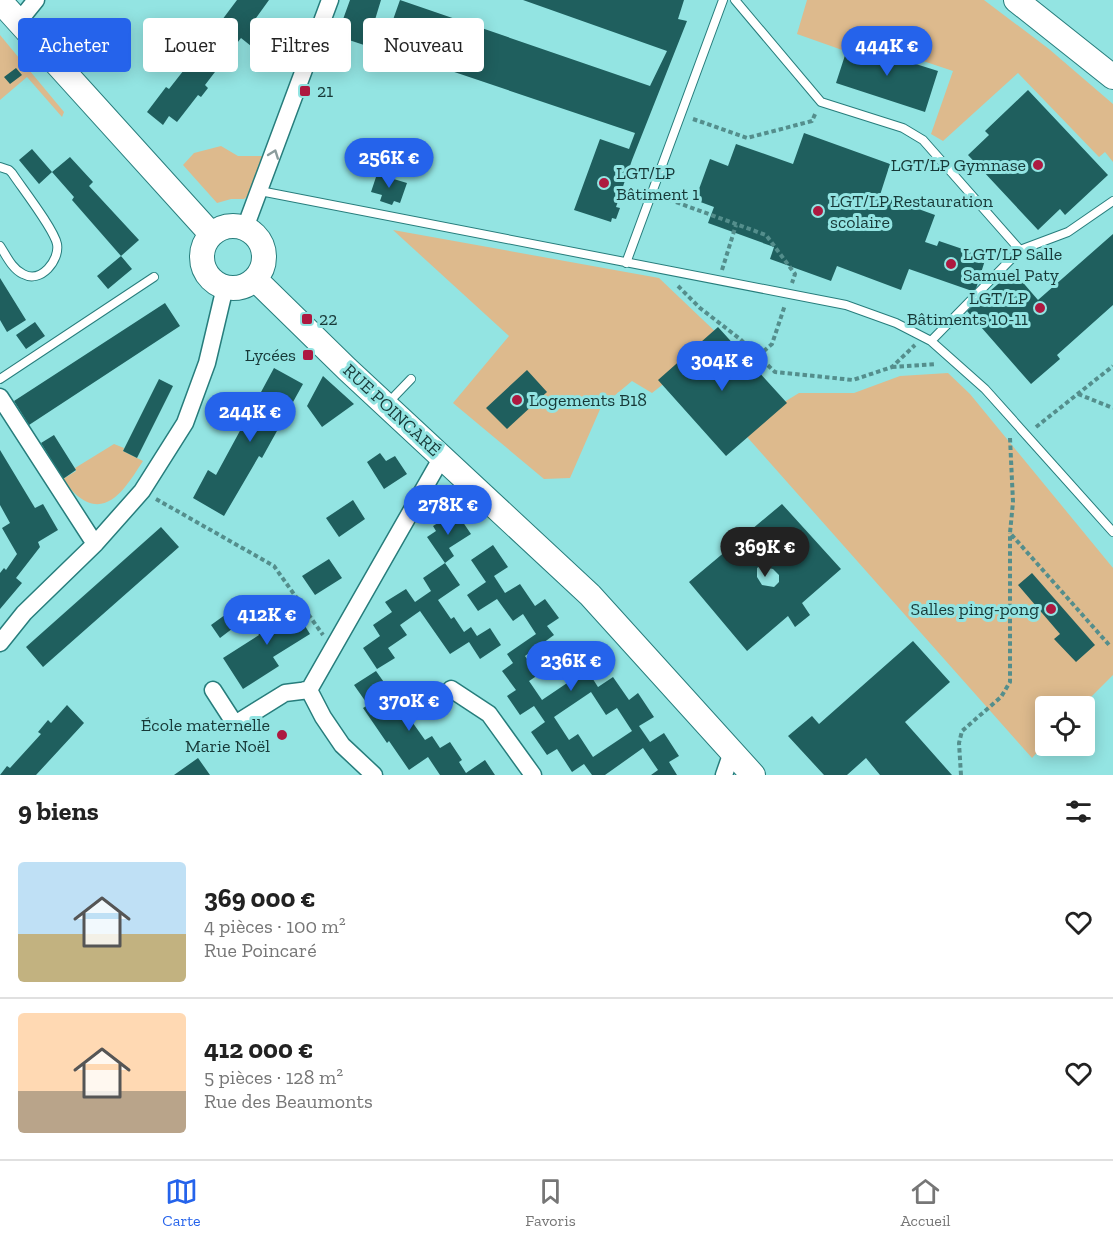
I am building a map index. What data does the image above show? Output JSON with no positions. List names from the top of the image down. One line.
{"streets":{"street":["RUE POINCARÉ"]},"places":{"transit":["21","22","Lycées"],"other":["LGT/LP Gymnase","LGT/LP Bâtiment 1","LGT/LP Restauration scolaire","LGT/LP Salle Samuel Paty","LGT/LP Bâtiments 10-11","Logements B18","Salles ping-pong","École maternelle Marie Noël"]},"page":{"chip":["Acheter","Louer","Filtres","Nouveau"],"price":["444K €","256K €","304K €","244K €","278K €","369K €","412K €","236K €","370K €"],"heading":"9 biens","list":[{"name":"369 000 €","note":"4 pièces · 100 m² · Rue Poincaré"},{"name":"412 000 €","note":"5 pièces · 128 m² · Rue des Beaumonts"}],"tabs":["Carte","Favoris","Accueil"]}}
